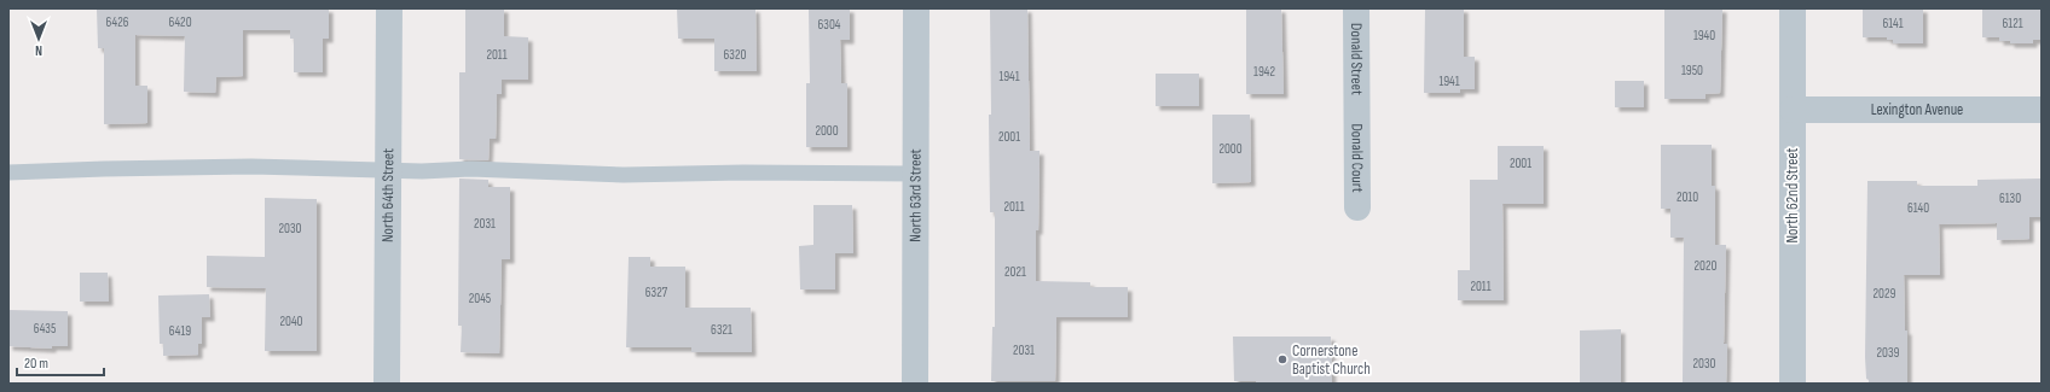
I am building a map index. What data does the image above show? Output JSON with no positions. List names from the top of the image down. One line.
{"streets":{"street":["Donald Street","Lexington Avenue","Donald Court","North 64th Street","North 63rd Street","North 62nd Street"]},"crossings":[["Donald Street","Donald Court"],["Lexington Avenue","North 62nd Street"]],"places":["Cornerstone Baptist Church"],"house_numbers":["6426","6420","6141","6121","6304","1940","2011","6320","1950","1942","1941","1941","2000","2001","2000","2001","2010","6130","2011","6140","2031","2030","2020","2021","2011","6327","2029","2045","2040","6435","6321","6419","2031","2039","2030"],"scale_bar":"20 m","north":"bottom"}
